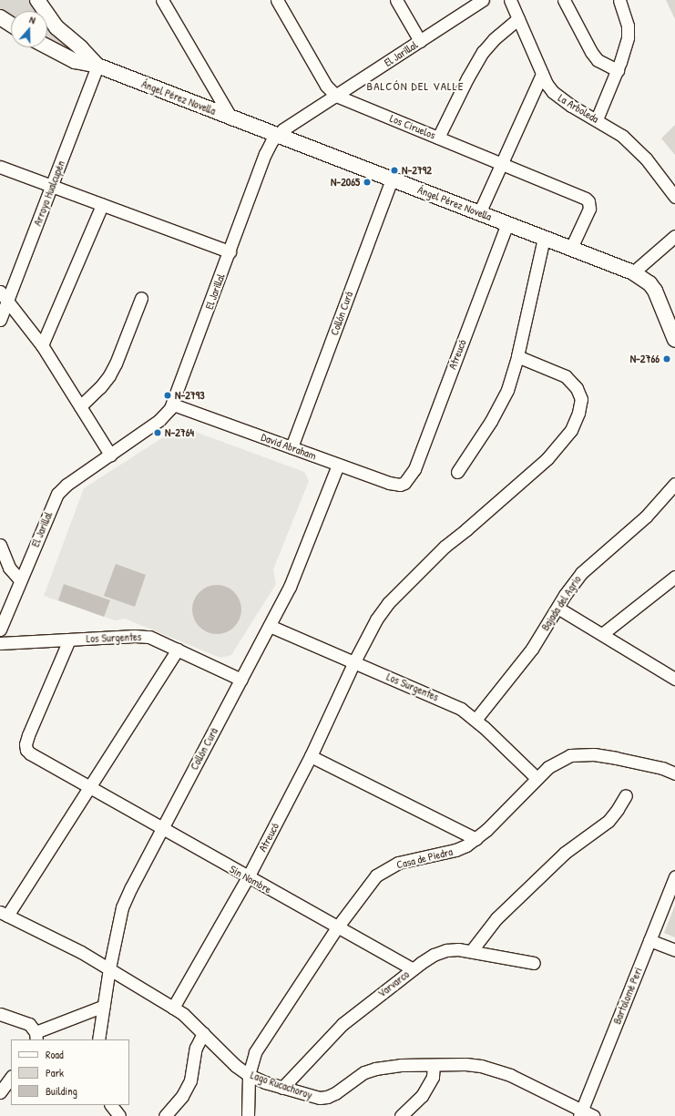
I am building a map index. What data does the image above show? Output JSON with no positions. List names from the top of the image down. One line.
{"streets":{"main road":["Ángel Pérez Novella"],"street":["El Jarillal","La Arboleda","Los Ciruelos","Arroyo Hualcupén","Collón Curá","Atreucó","David Abraham","Bajada del Agrio","Los Surgentes","Casa de Piedra","Sin Nombre","Varvarco","Bartolomé Peri","Lago Rucachoroy"]},"crossings":[["El Jarillal","Ángel Pérez Novella"],["El Jarillal","Los Ciruelos"],["El Jarillal","David Abraham"],["Ángel Pérez Novella","Los Ciruelos"],["Ángel Pérez Novella","Arroyo Hualcupén"],["Ángel Pérez Novella","Collón Curá"],["Ángel Pérez Novella","Atreucó"],["Collón Curá","David Abraham"],["Collón Curá","Los Surgentes"],["Collón Curá","Sin Nombre"],["Collón Curá","Lago Rucachoroy"],["Atreucó","David Abraham"],["Atreucó","Los Surgentes"],["Atreucó","Sin Nombre"],["Atreucó","Lago Rucachoroy"],["Bajada del Agrio","Los Surgentes"],["Los Surgentes","Casa de Piedra"],["Los Surgentes","Sin Nombre"],["Casa de Piedra","Sin Nombre"],["Casa de Piedra","Lago Rucachoroy"],["Sin Nombre","Varvarco"],["Varvarco","Lago Rucachoroy"],["Bartolomé Peri","Lago Rucachoroy"]],"districts":["BALCÓN DEL VALLE"],"places":["N-2792","N-2065","N-2766","N-2793","N-2764"],"legend":["Road","Park","Building"],"north":"top"}
